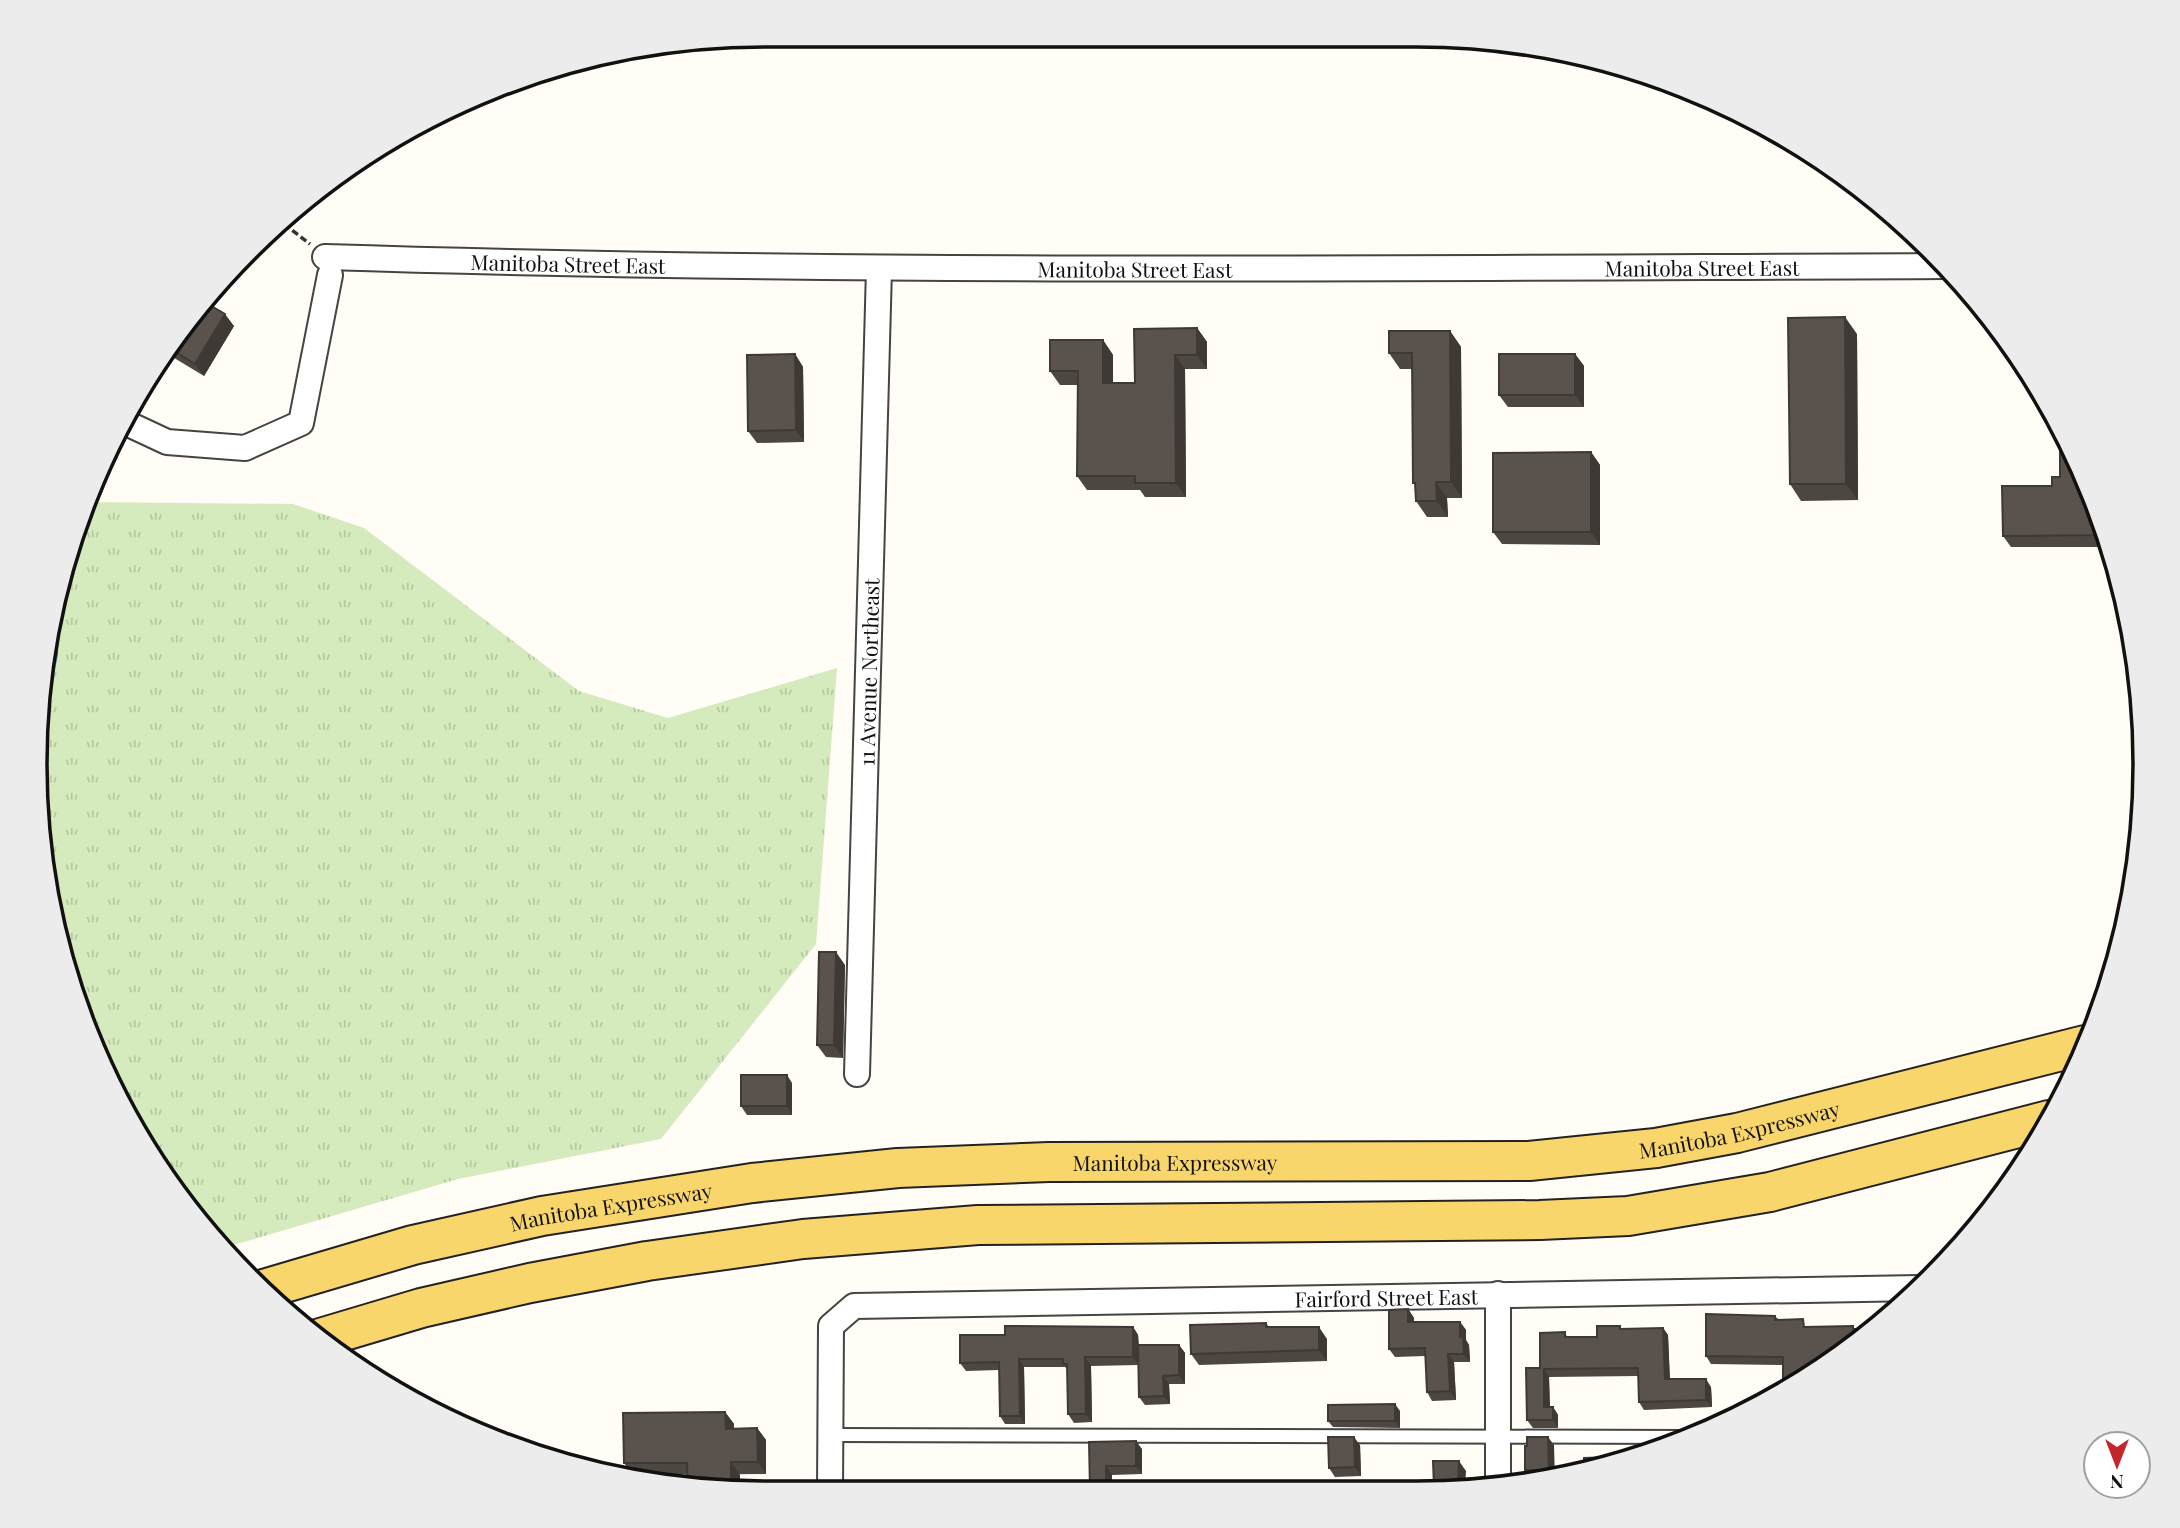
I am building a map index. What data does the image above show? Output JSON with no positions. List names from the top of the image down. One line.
{"streets":{"main road":["Manitoba Expressway"],"street":["Manitoba Street East","11 Avenue Northeast","Fairford Street East"]},"crossings":[["Manitoba Street East","11 Avenue Northeast"]],"north":"bottom"}
